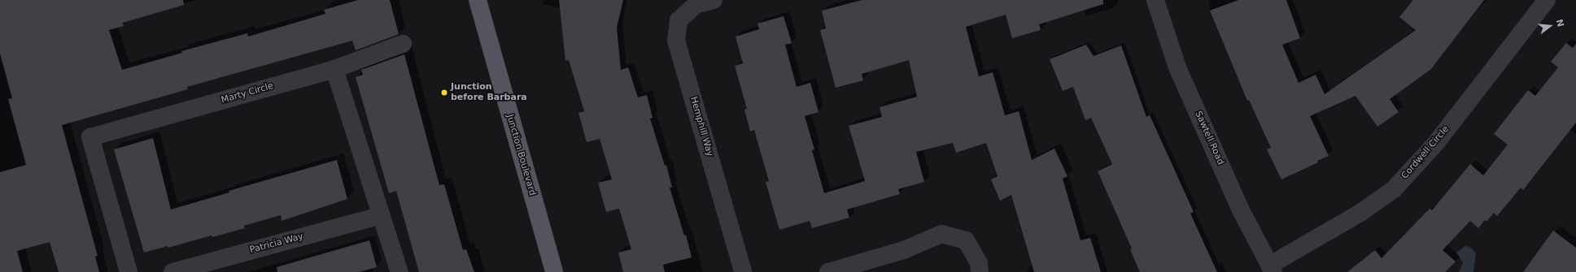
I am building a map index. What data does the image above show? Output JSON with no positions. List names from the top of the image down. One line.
{"streets":{"main road":["Junction Boulevard"],"street":["Marty Circle","Hemphill Way","Sawtell Road","Cordwell Circle","Patricia Way"]},"crossings":[["Sawtell Road","Cordwell Circle"]],"places":["Junction before Barbara"],"north":"right"}
